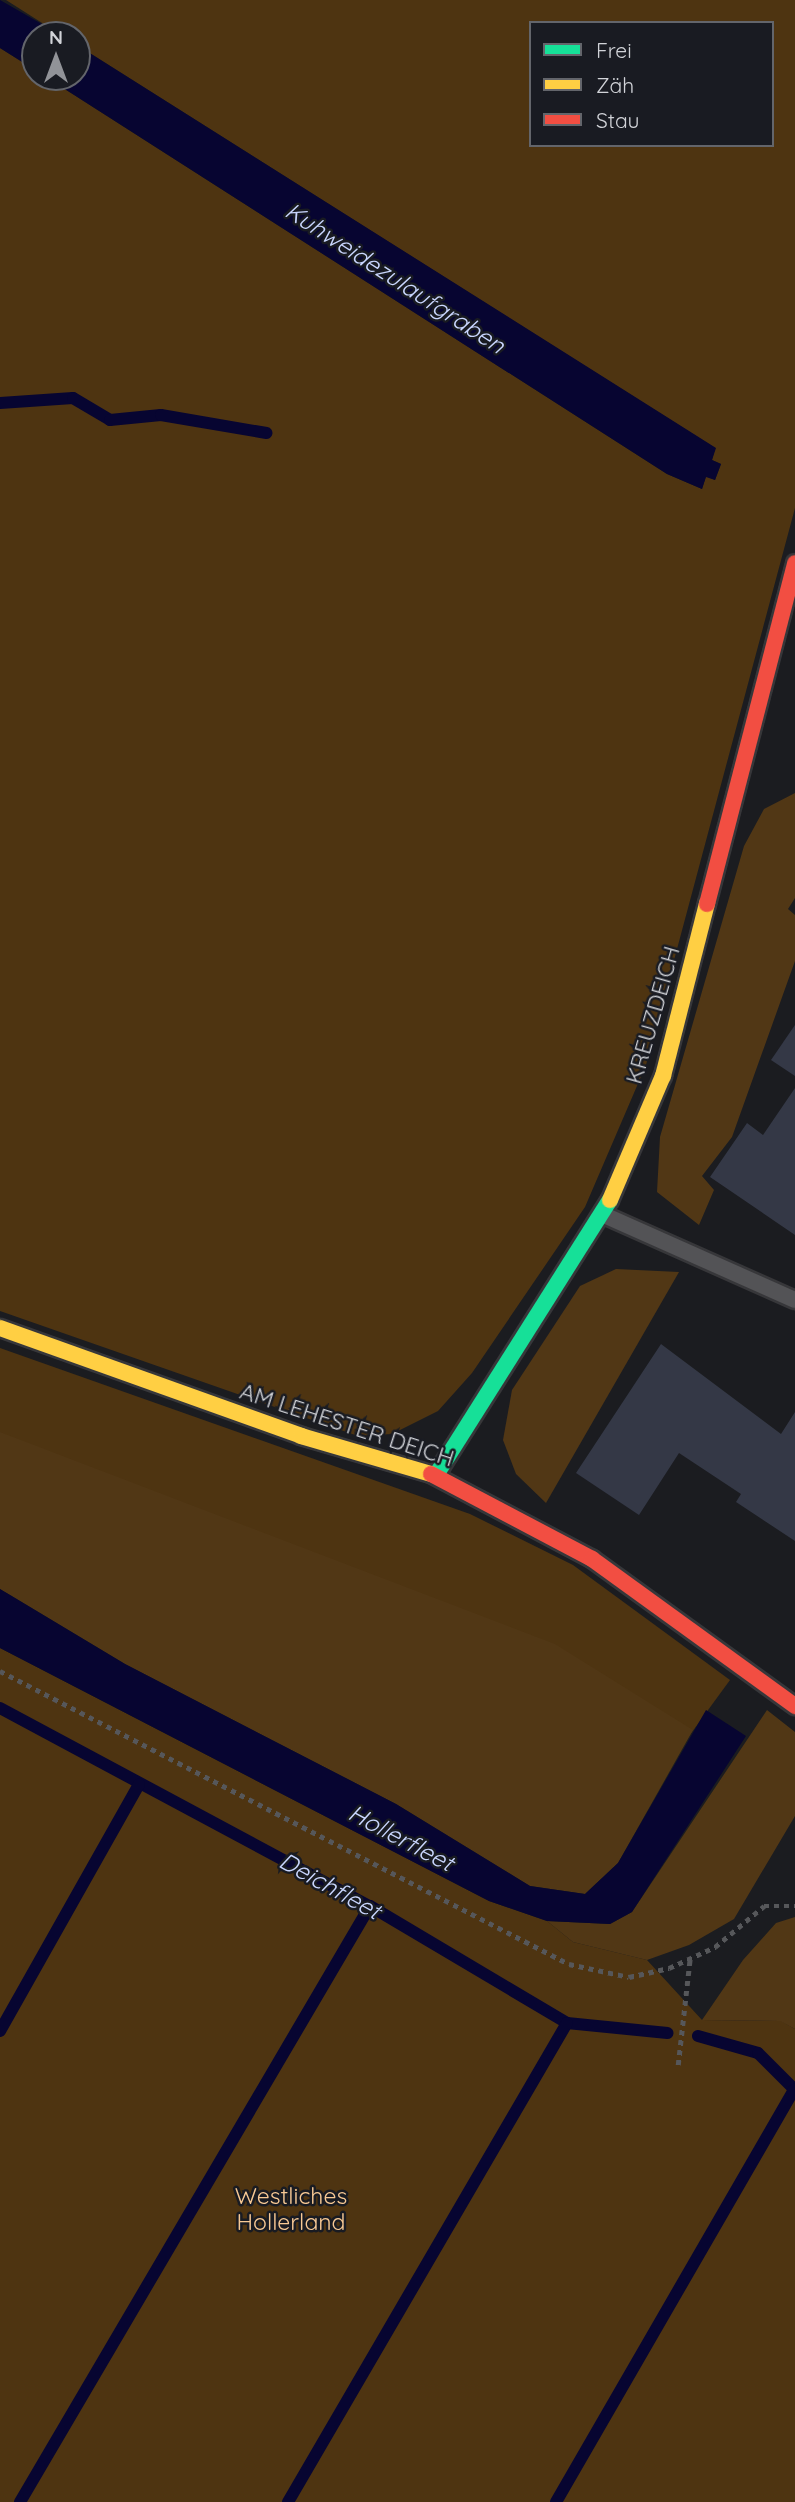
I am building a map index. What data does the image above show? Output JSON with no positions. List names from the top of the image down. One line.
{"streets":{"street":["KREUZDEICH","AM LEHESTER DEICH"]},"crossings":[["KREUZDEICH","AM LEHESTER DEICH"]],"water":["Kuhweidezulaufgraben","Hollerfleet","Deichfleet"],"parks":["Westliches Hollerland"],"legend":["Frei","Zäh","Stau"],"north":"top"}
